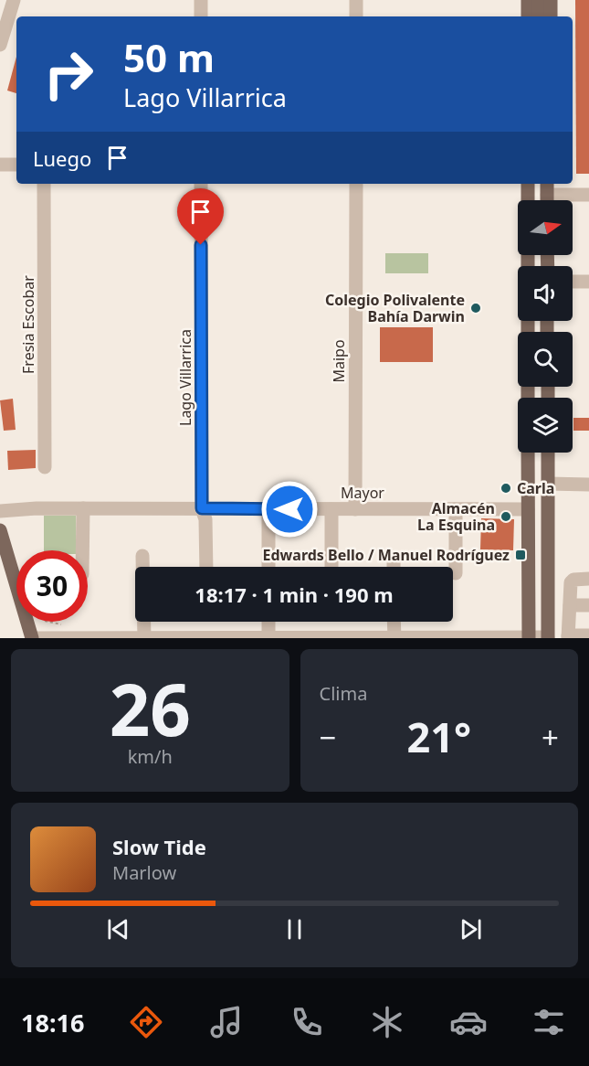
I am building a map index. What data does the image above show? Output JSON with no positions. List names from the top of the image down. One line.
{"streets":{"street":["Fresia Escobar","Maipo","Lago Villarrica","Mayor"]},"crossings":[["Maipo","Mayor"],["Lago Villarrica","Mayor"]],"places":{"other":["Colegio Polivalente Bahía Darwin","Carla","Almacén La Esquina"],"transit":["Edwards Bello / Manuel Rodríguez"]},"north":"right","page":{"turn":["50 m","Lago Villarrica"],"then":"Luego","limit":"30","trip":"18:17 · 1 min · 190 m","tile":[["26","km/h"],"Clima"],"heat":["−","21°","+"],"song":["Slow Tide","Marlow"],"tabs":"18:16"}}
